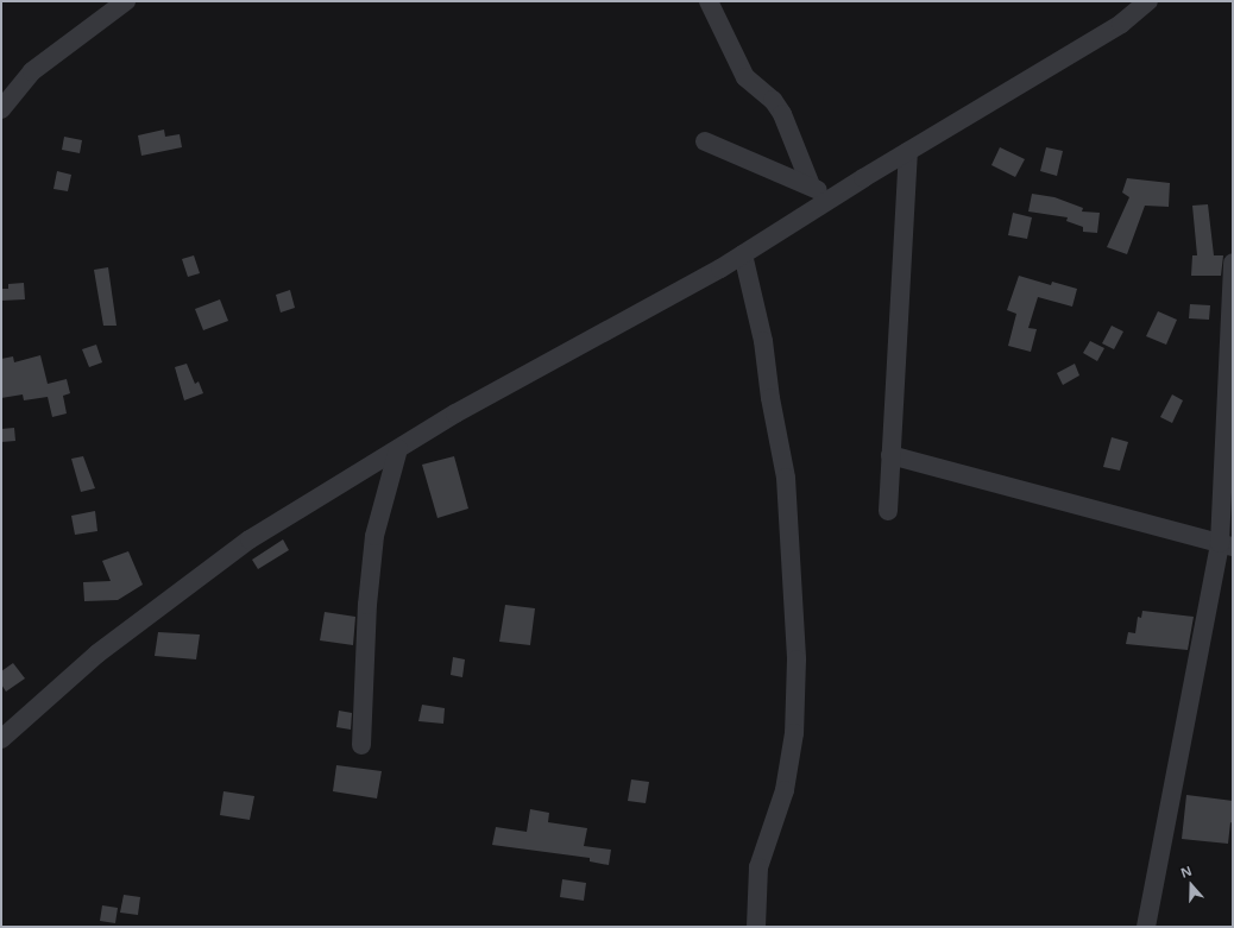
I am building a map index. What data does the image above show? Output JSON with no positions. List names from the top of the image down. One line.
{"north":"top"}
